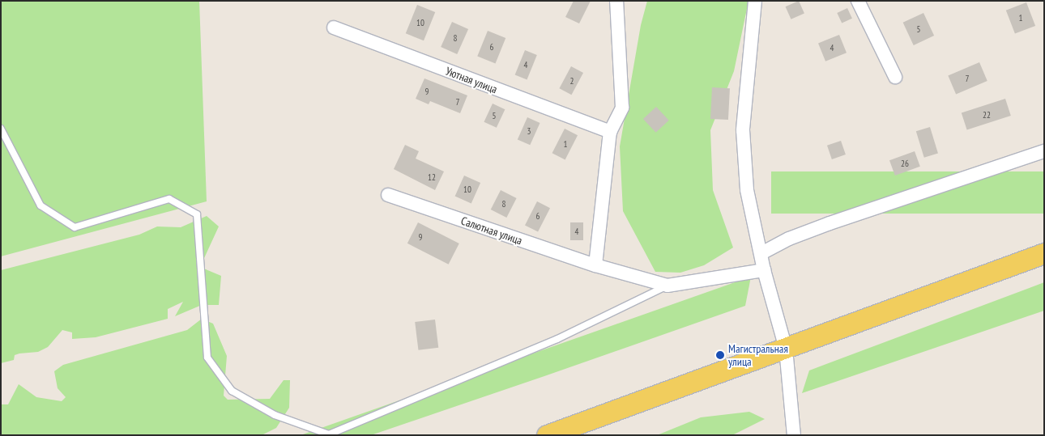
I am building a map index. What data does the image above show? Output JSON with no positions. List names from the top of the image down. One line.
{"streets":{"street":["Уютная улица","Салютная улица"]},"places":["Магистральная улица"],"house_numbers":["1","10","5","8","6","4","4","7","2","9","7","22","5","3","1","26","12","10","8","6","4","9"]}
